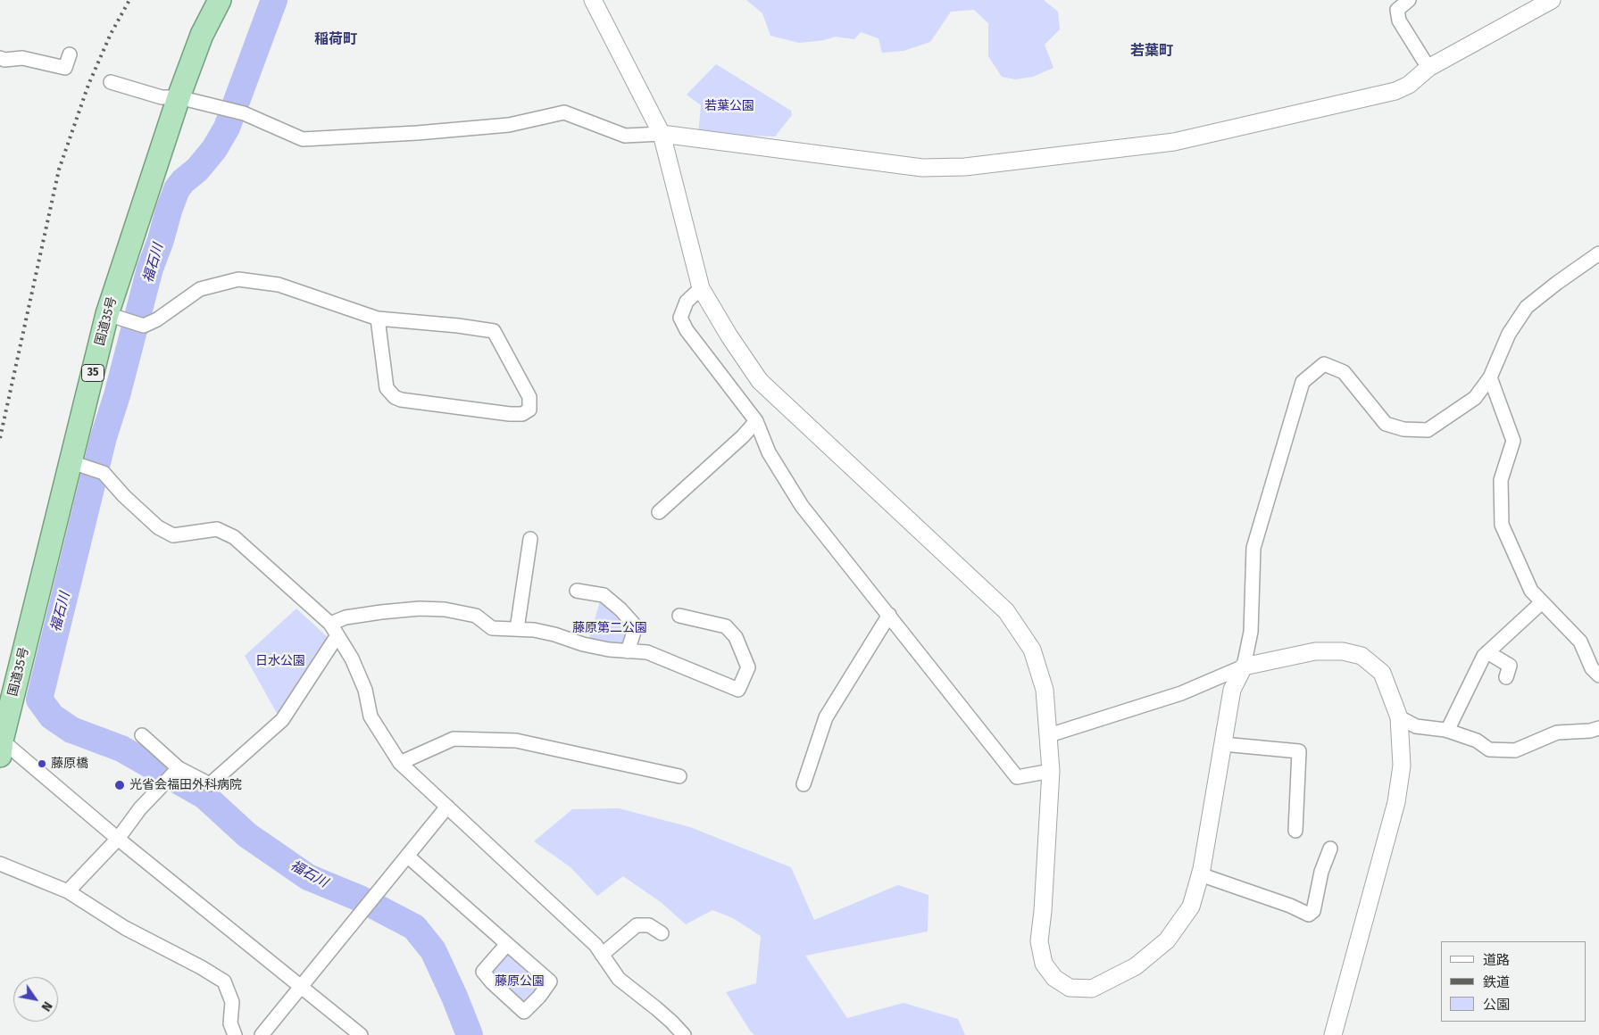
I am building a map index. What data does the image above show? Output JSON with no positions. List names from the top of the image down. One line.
{"streets":{"highway":["国道35号","35"]},"districts":["稲荷町","若葉町"],"water":["福石川"],"parks":["若葉公園","藤原第二公園","日水公園","藤原公園"],"places":["藤原橋","光省会福田外科病院"],"legend":["道路","鉄道","公園"],"north":"bottom right"}
